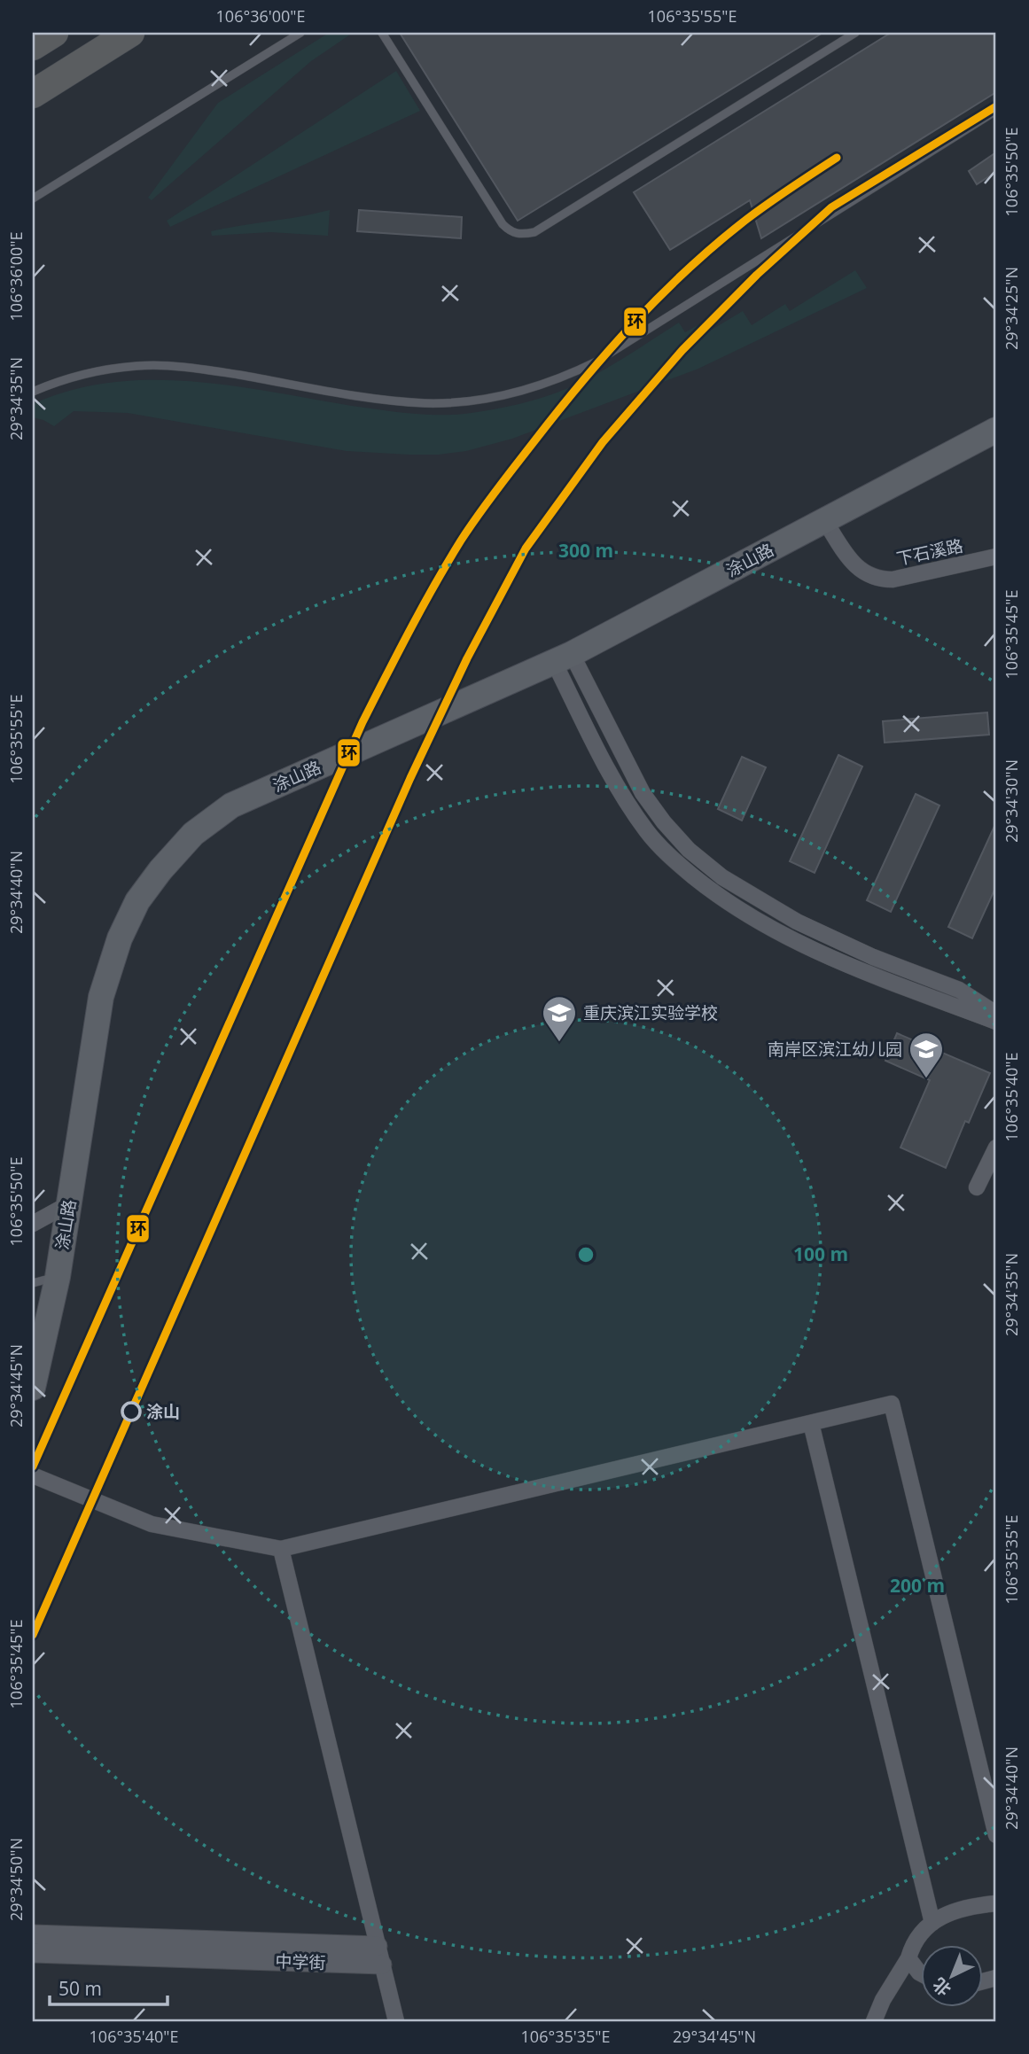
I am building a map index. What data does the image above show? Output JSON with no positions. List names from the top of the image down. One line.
{"streets":{"main road":["涂山路"],"street":["下石溪路","中学街"]},"crossings":[["下石溪路","涂山路"]],"places":{"school or university":["重庆滨江实验学校","南岸区滨江幼儿园"],"other":["涂山"]},"lines":["transit line 环"],"scale_bar":"50 m","north":"bottom left","coordinates":["106°36'00\"E","106°35'55\"E","106°35'50\"E","29°34'25\"N","29°34'35\"N","106°35'45\"E","29°34'30\"N","29°34'40\"N","106°35'40\"E","29°34'45\"N","106°35'35\"E","29°34'50\"N"],"rings":["300 m","100 m","200 m"]}
